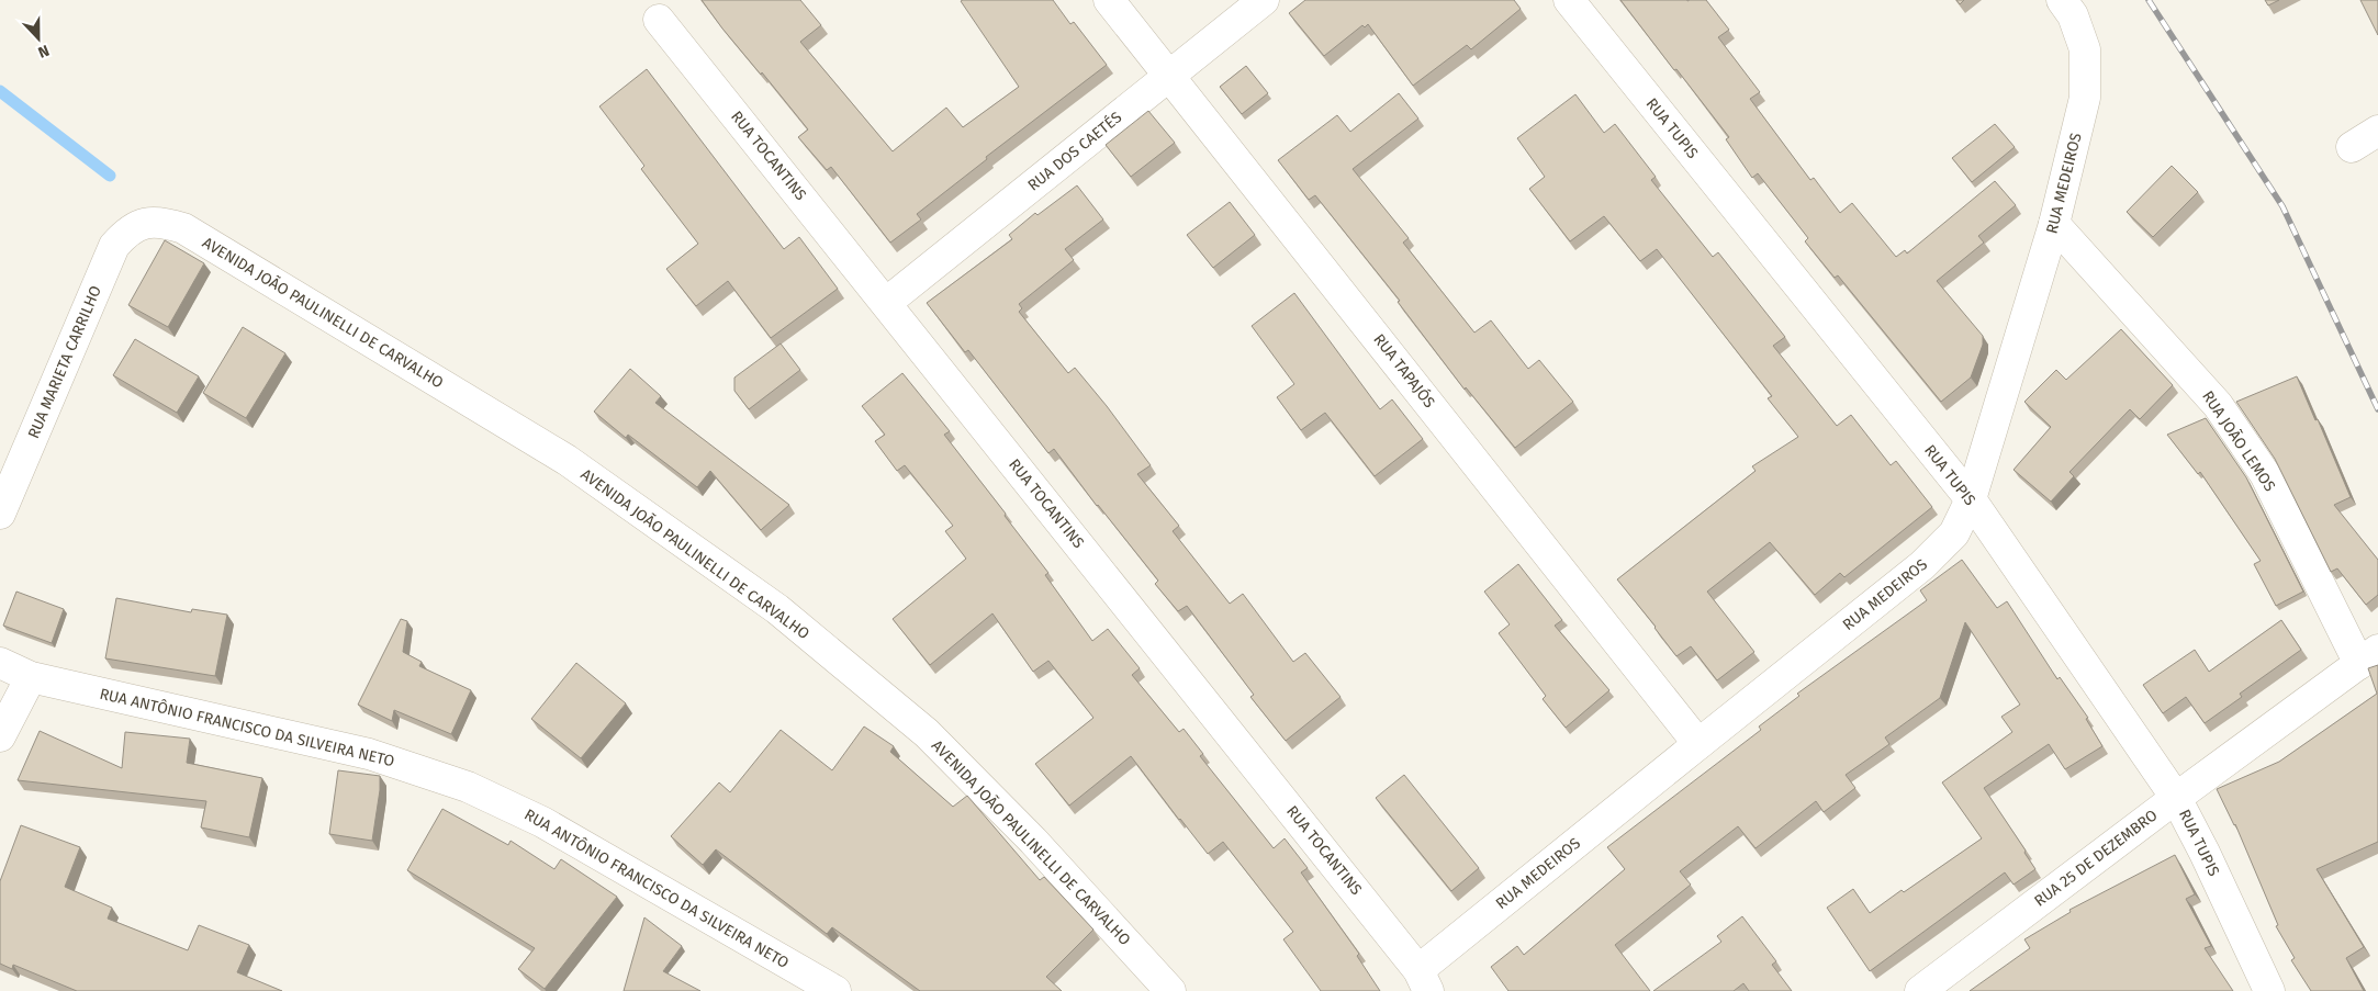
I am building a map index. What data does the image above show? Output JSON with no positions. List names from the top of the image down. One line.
{"streets":{"street":["RUA TUPIS","RUA DOS CAETÉS","RUA TOCANTINS","RUA MEDEIROS","AVENIDA JOÃO PAULINELLI DE CARVALHO","RUA MARIETA CARRILHO","RUA TAPAJÓS","RUA JOÃO LEMOS","RUA ANTÔNIO FRANCISCO DA SILVEIRA NETO","RUA 25 DE DEZEMBRO"]},"crossings":[["RUA TUPIS","RUA MEDEIROS"],["RUA TUPIS","RUA 25 DE DEZEMBRO"],["RUA DOS CAETÉS","RUA TOCANTINS"],["RUA DOS CAETÉS","RUA TAPAJÓS"],["RUA TOCANTINS","RUA MEDEIROS"],["RUA MEDEIROS","RUA TAPAJÓS"],["RUA MEDEIROS","RUA JOÃO LEMOS"],["AVENIDA JOÃO PAULINELLI DE CARVALHO","RUA MARIETA CARRILHO"],["RUA JOÃO LEMOS","RUA 25 DE DEZEMBRO"]],"north":"bottom"}
